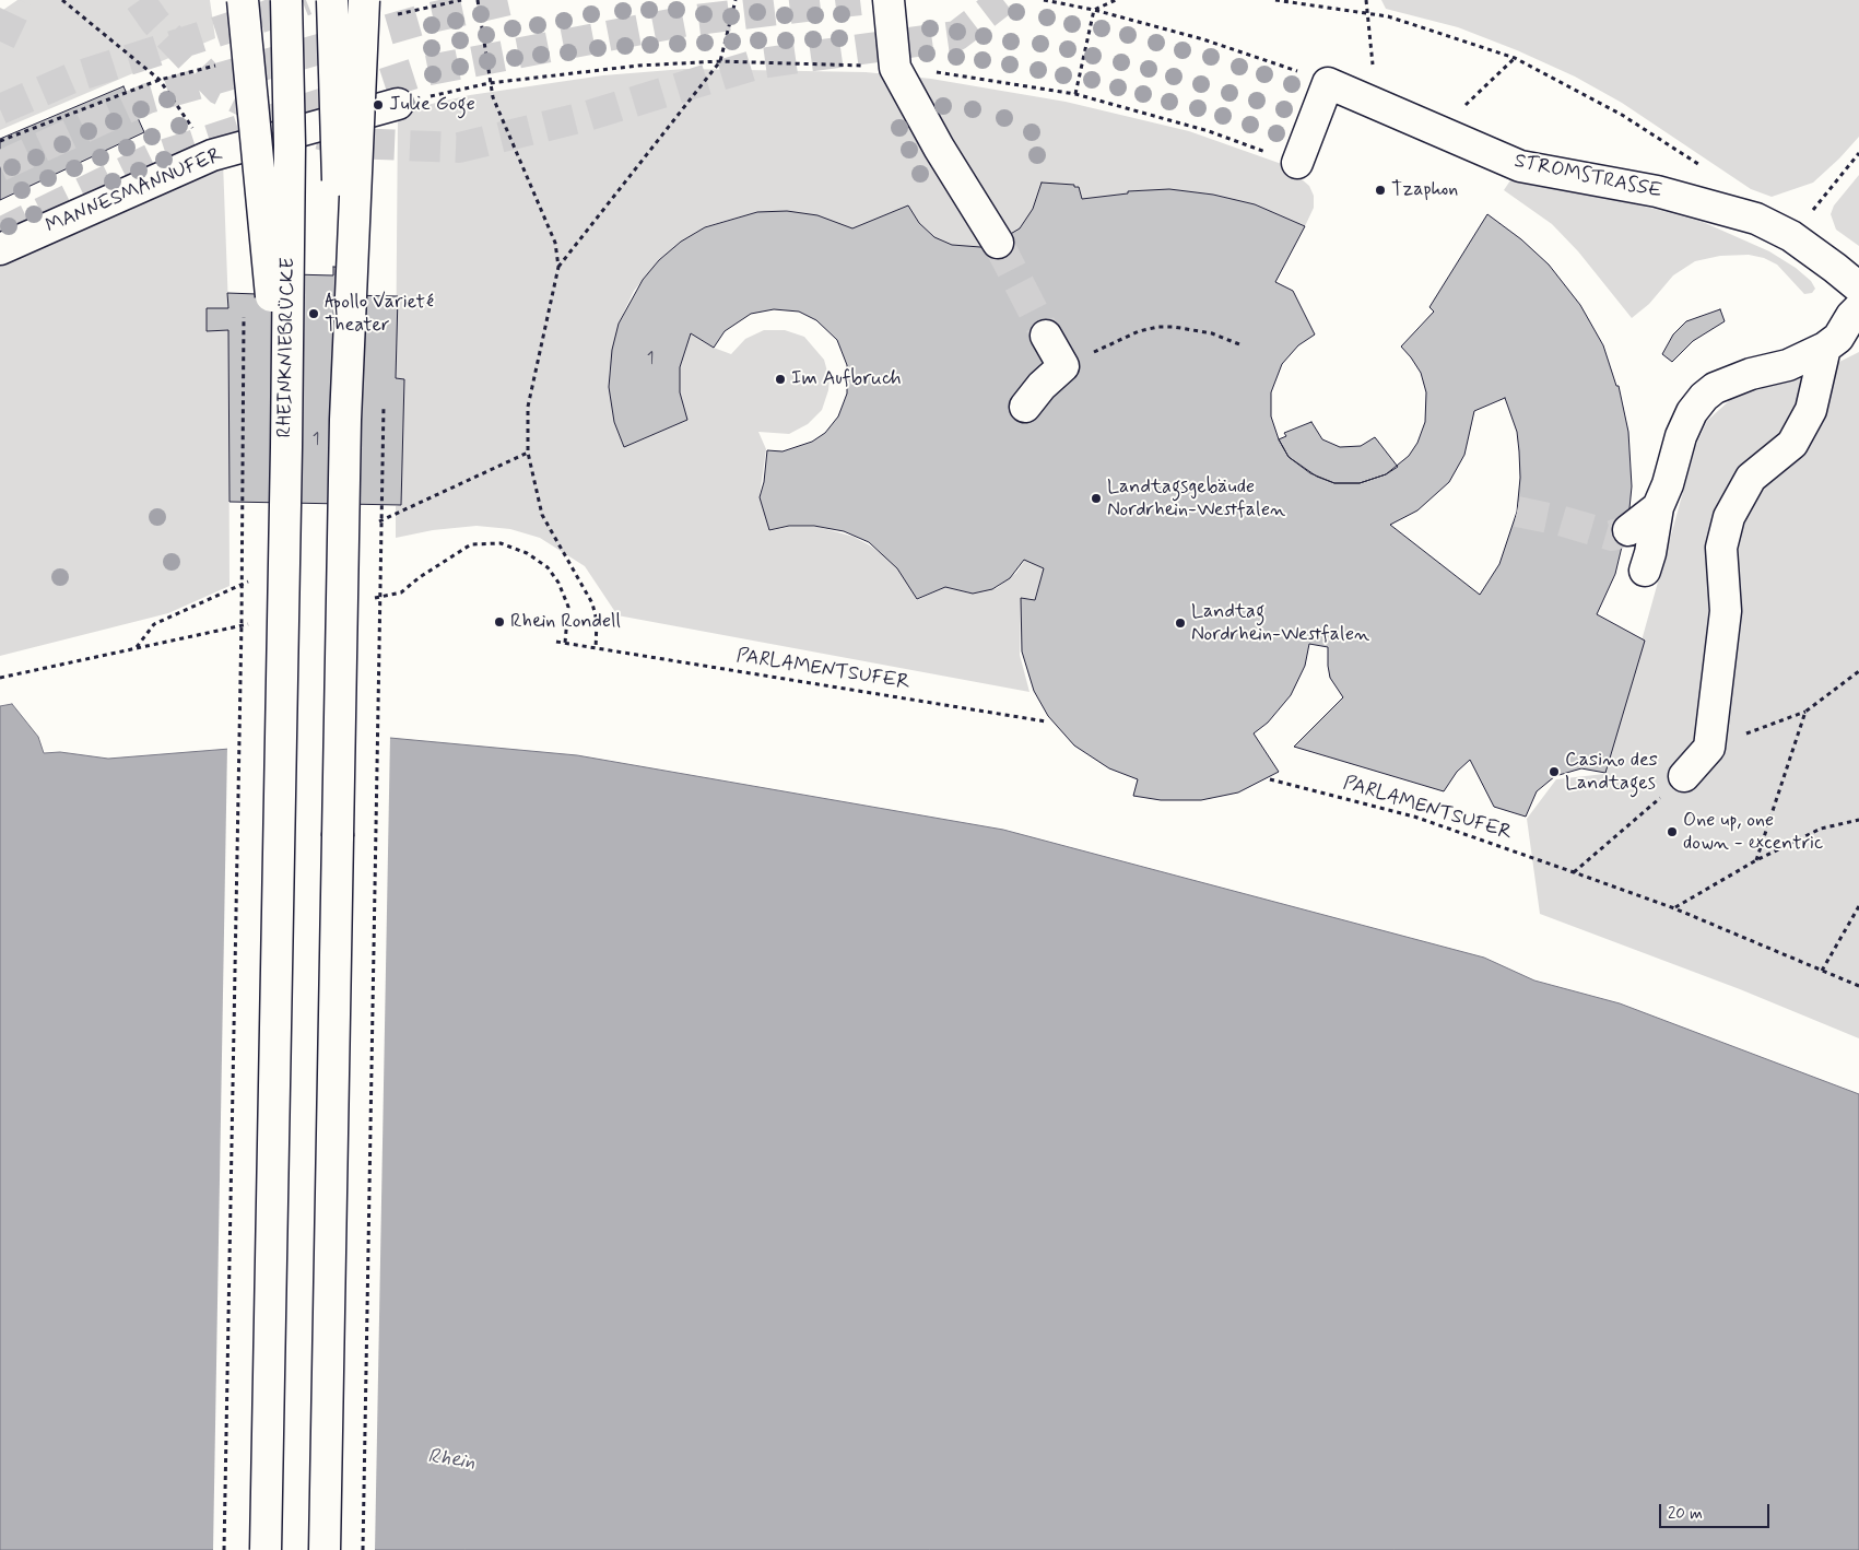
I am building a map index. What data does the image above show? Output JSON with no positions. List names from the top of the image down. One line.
{"streets":{"main road":["STROMSTRASSE","MANNESMANNUFER","RHEINKNIEBRÜCKE"],"path":["PARLAMENTSUFER"]},"water":["Rhein"],"places":["Julie Goge","Tzaphon","Apollo Varieté Theater","Im Aufbruch","Landtagsgebäude Nordrhein-Westfalen","Rhein Rondell","Landtag Nordrhein-Westfalen","Casino des Landtages","One up, one down - excentric"],"house_numbers":["1","1"],"scale_bar":"20 m"}
